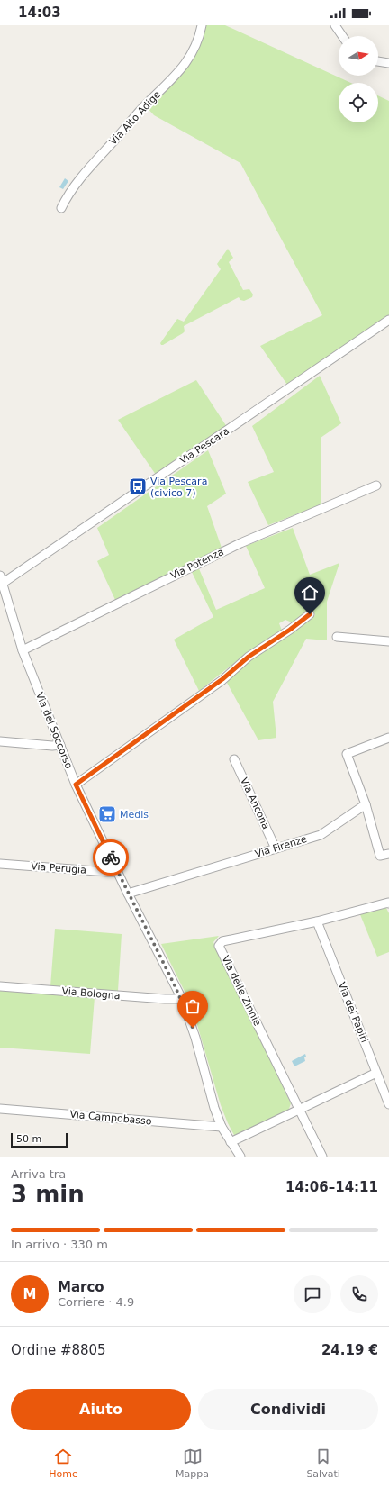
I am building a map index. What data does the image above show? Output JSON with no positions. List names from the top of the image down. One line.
{"streets":{"street":["Via Alto Adige","Via Pescara","Via Potenza","Via del Soccorso","Via Ancona","Via Firenze","Via Perugia","Via delle Zinnie","Via Bologna","Via dei Papiri","Via Campobasso"]},"crossings":[["Via Pescara","Via del Soccorso"],["Via Potenza","Via del Soccorso"],["Via del Soccorso","Via Firenze"],["Via del Soccorso","Via Perugia"],["Via del Soccorso","Via Bologna"],["Via del Soccorso","Via Campobasso"],["Via Ancona","Via Firenze"],["Via delle Zinnie","Via dei Papiri"]],"places":{"bus stop":["Via Pescara (civico 7)"],"supermarket":["Medis"]},"scale_bar":"50 m","north":"right","page":{"status":"14:03","scale":"50 m","heading":["3 min","Arriva tra","14:06–14:11"],"panel":["Marco","Corriere · 4.9","Ordine #8805","24.19 €"],"bar":"In arrivo · 330 m","round":"M","buttons":["Aiuto","Condividi"],"tabs":["Home","Mappa","Salvati"]}}
